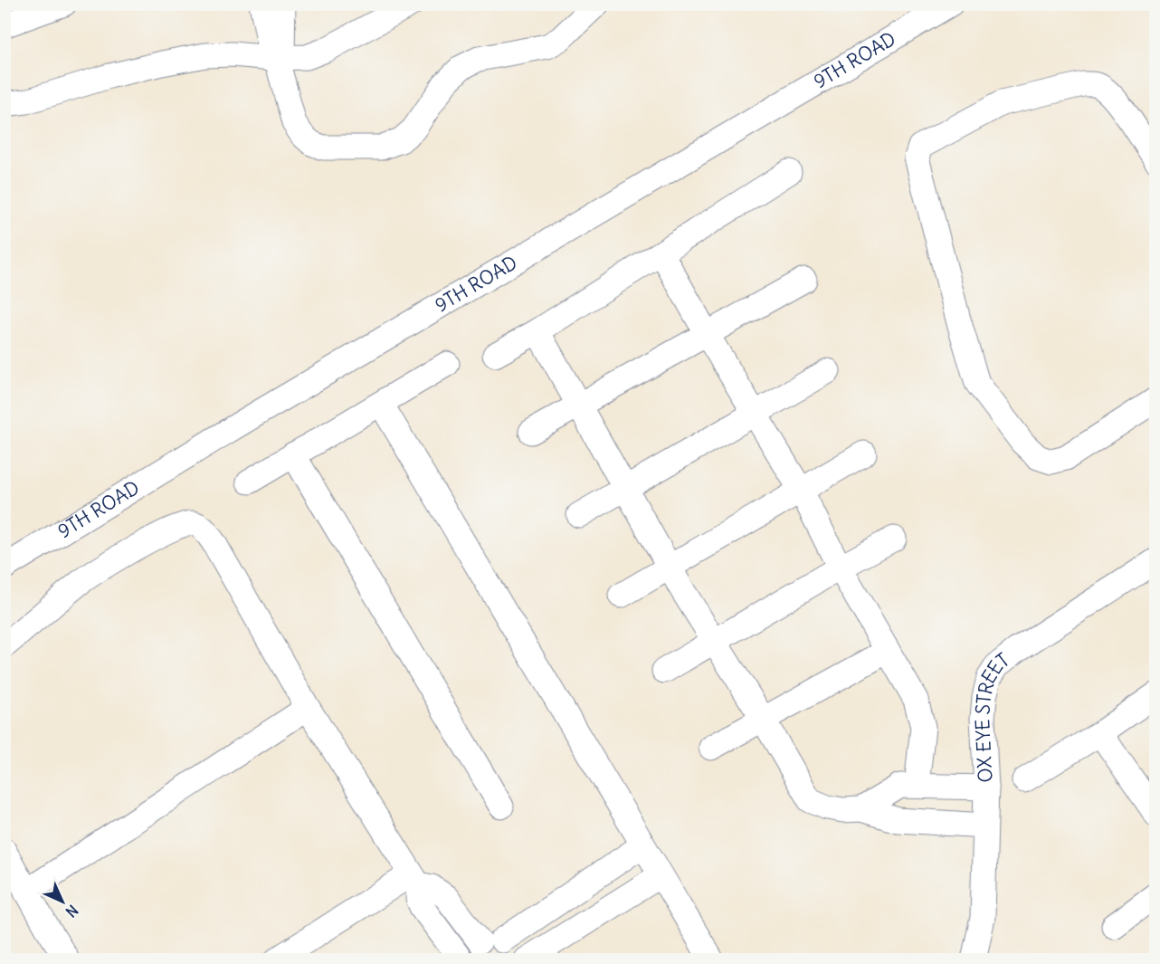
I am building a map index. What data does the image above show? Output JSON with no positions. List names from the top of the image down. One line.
{"streets":{"street":["9TH ROAD","OX EYE STREET"]},"north":"bottom right"}
